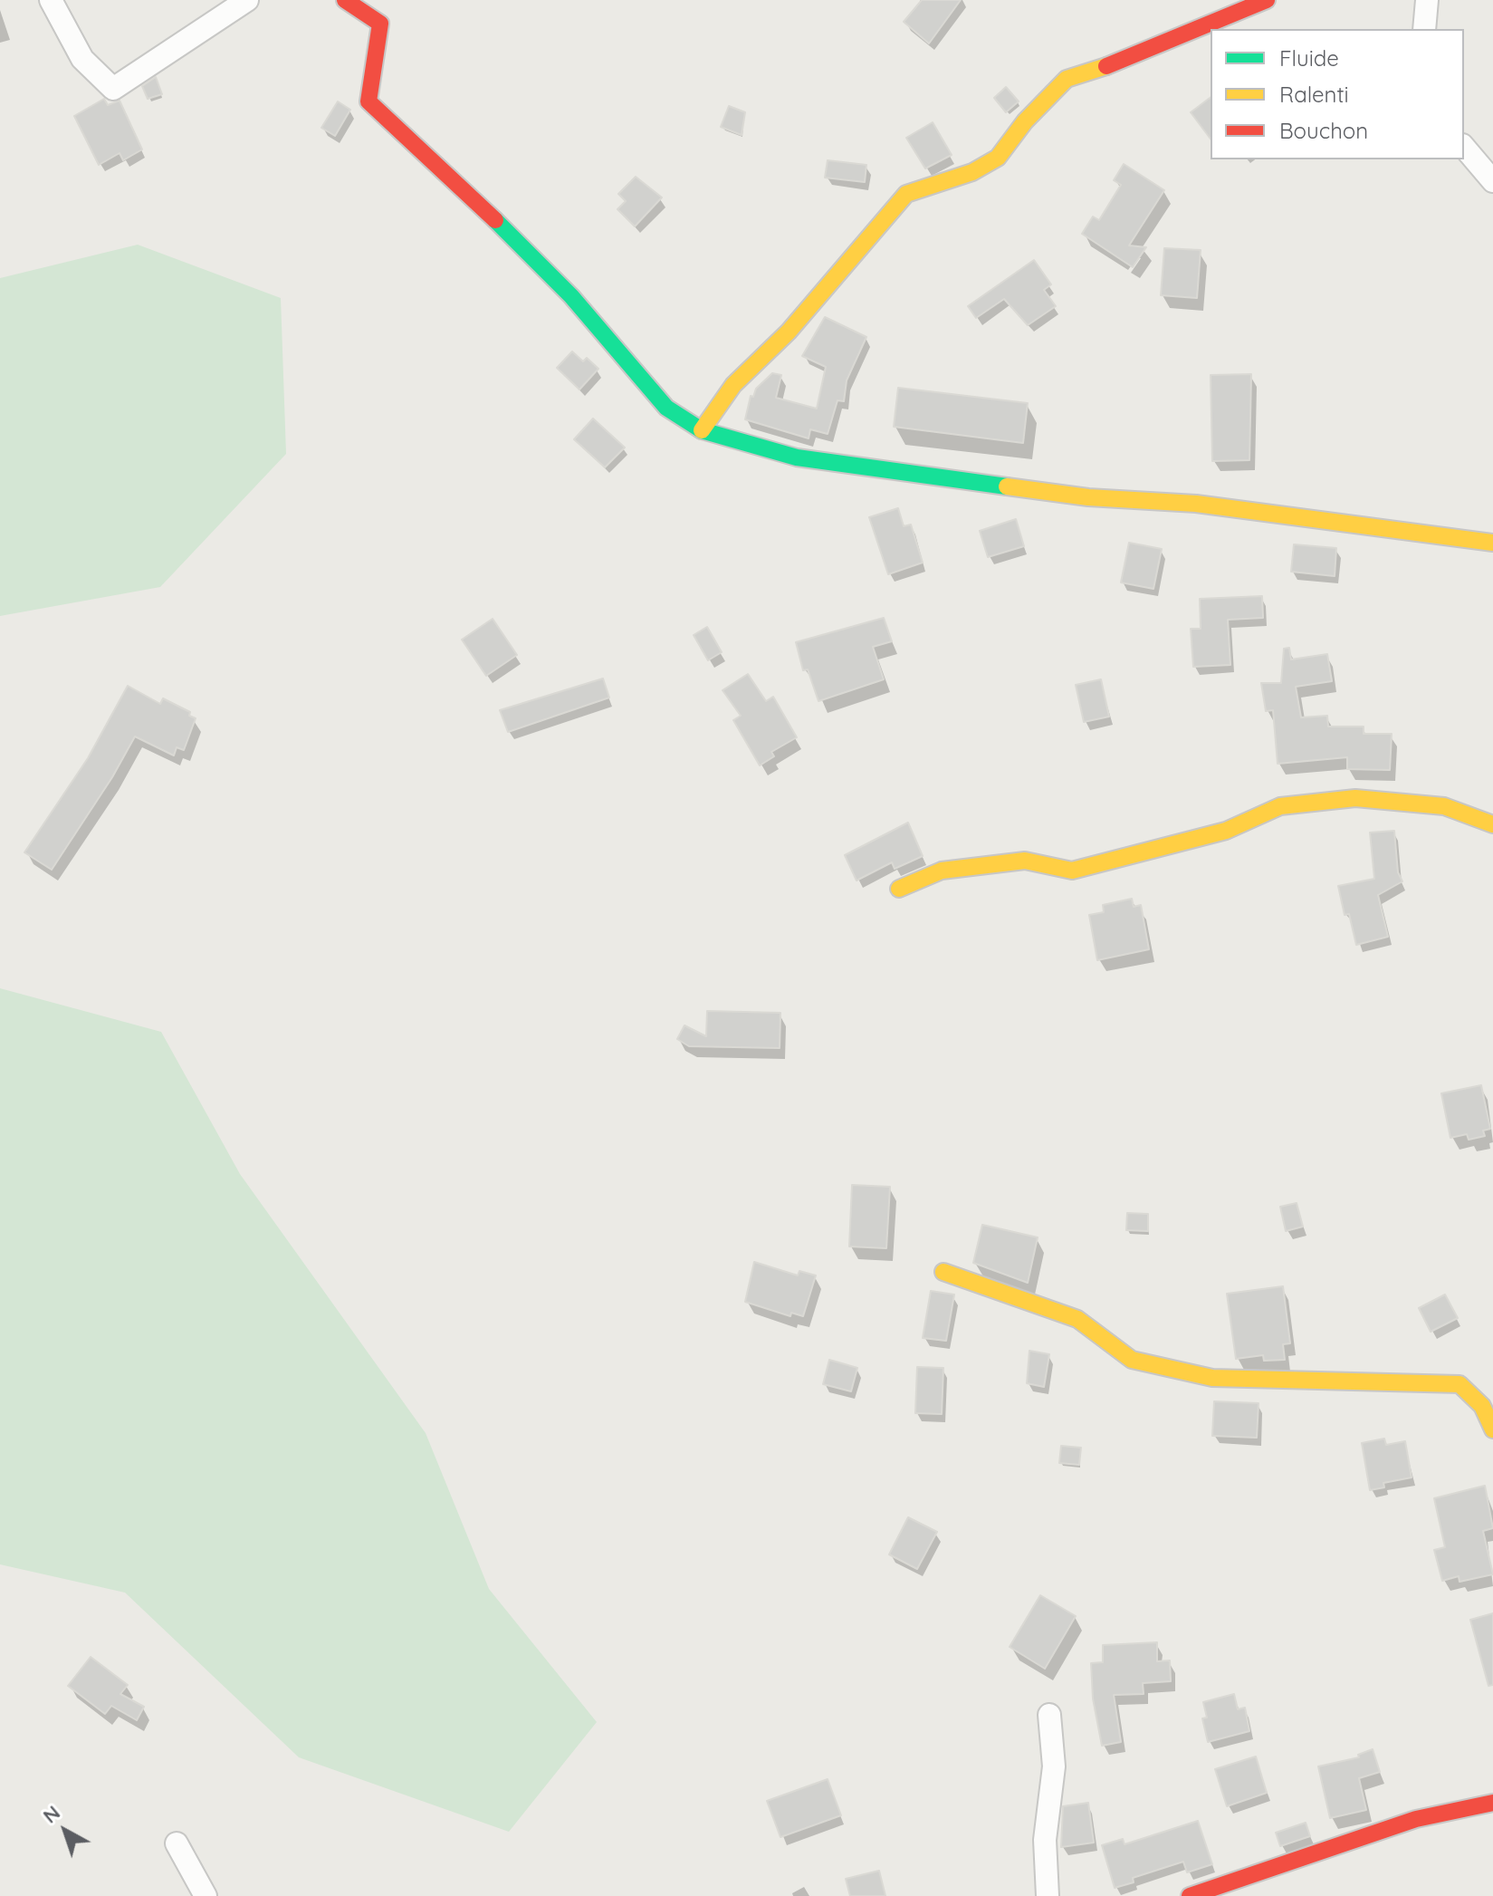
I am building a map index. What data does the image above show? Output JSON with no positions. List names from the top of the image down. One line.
{"legend":["Fluide","Ralenti","Bouchon"],"north":"top left"}
